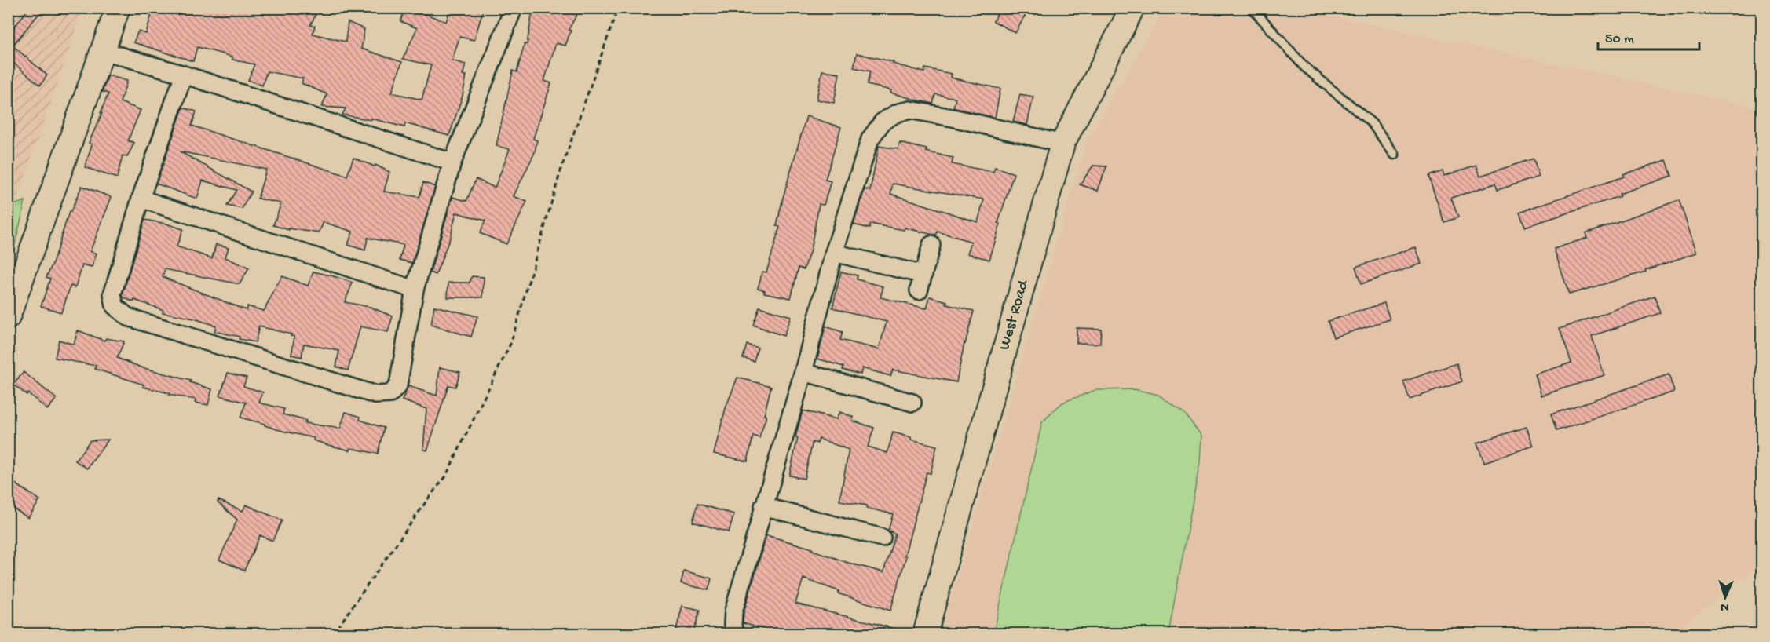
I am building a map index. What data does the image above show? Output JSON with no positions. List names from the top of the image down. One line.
{"streets":{"street":["West Road"]},"scale_bar":"50 m","north":"bottom"}
